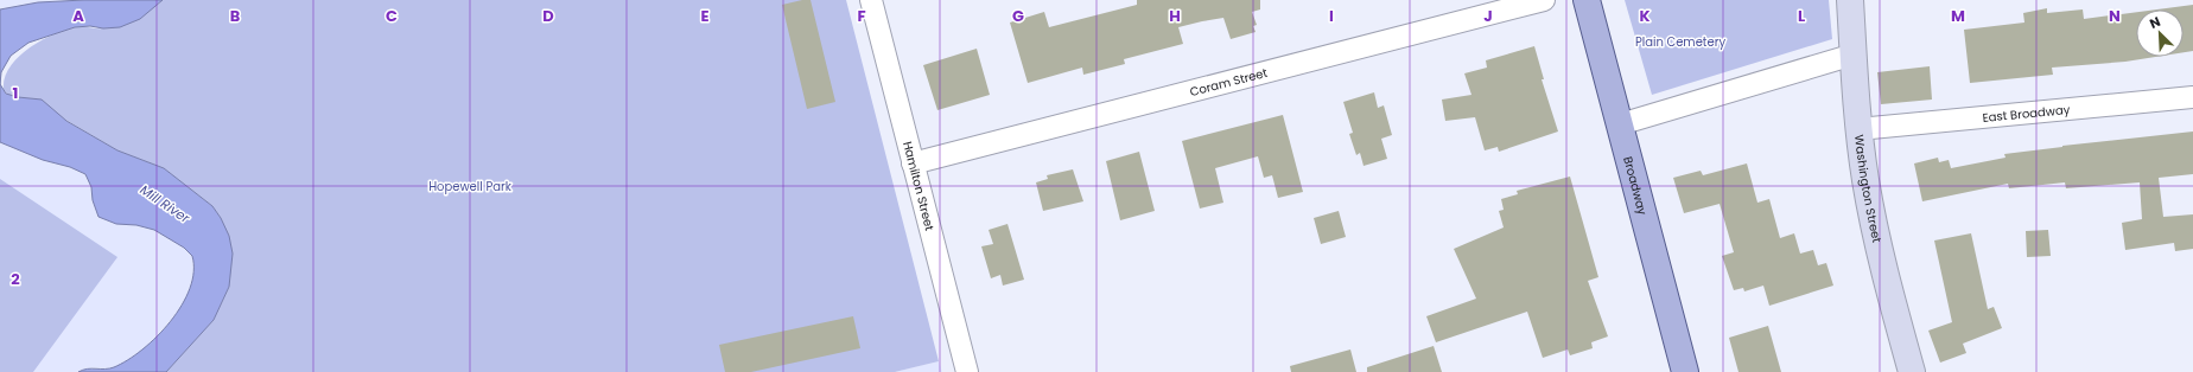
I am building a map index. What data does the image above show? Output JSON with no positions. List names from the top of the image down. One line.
{"streets":{"main road":["Broadway"],"street":["Coram Street","East Broadway","Hamilton Street","Washington Street"]},"crossings":[["Coram Street","Hamilton Street"],["East Broadway","Washington Street"]],"water":["Mill River"],"parks":["Plain Cemetery","Hopewell Park"],"north":"top left","grid":{"columns":["A","B","C","D","E","F","G","H","I","J","K","L","M","N"],"rows":["1","2"]}}
